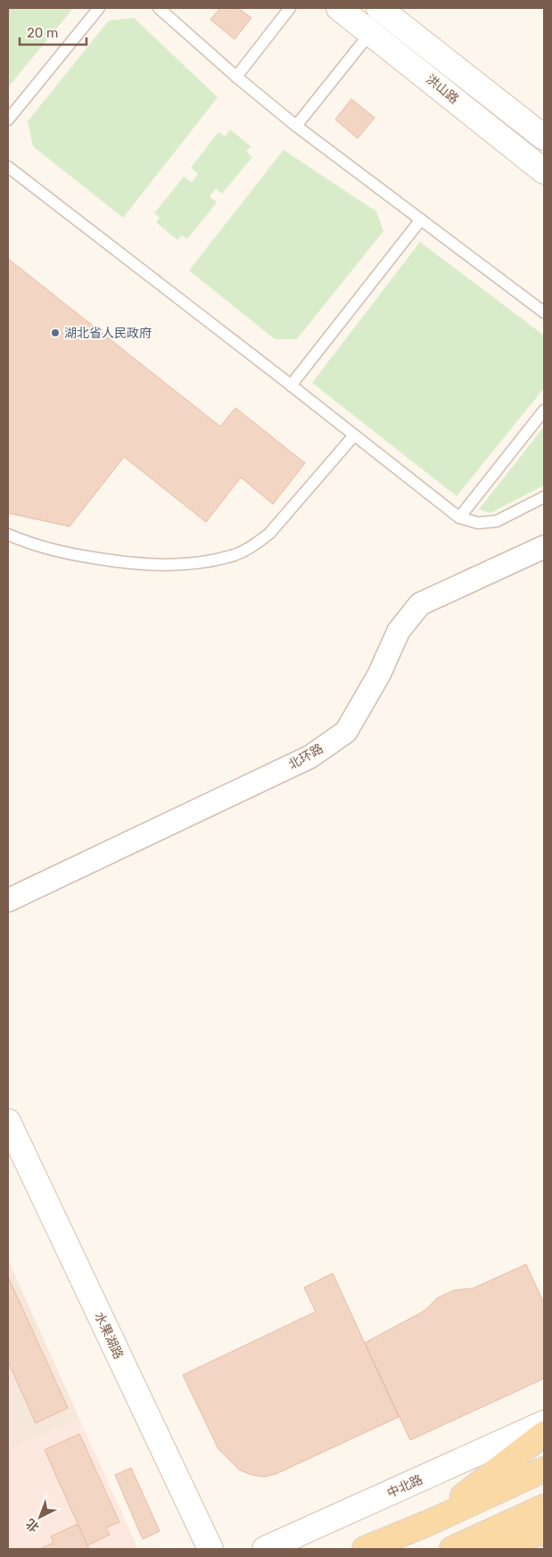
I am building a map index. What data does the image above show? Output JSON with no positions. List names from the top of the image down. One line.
{"streets":{"main road":["洪山路","水果湖路","中北路"],"street":["北环路"]},"places":["湖北省人民政府"],"scale_bar":"20 m","north":"bottom left"}
